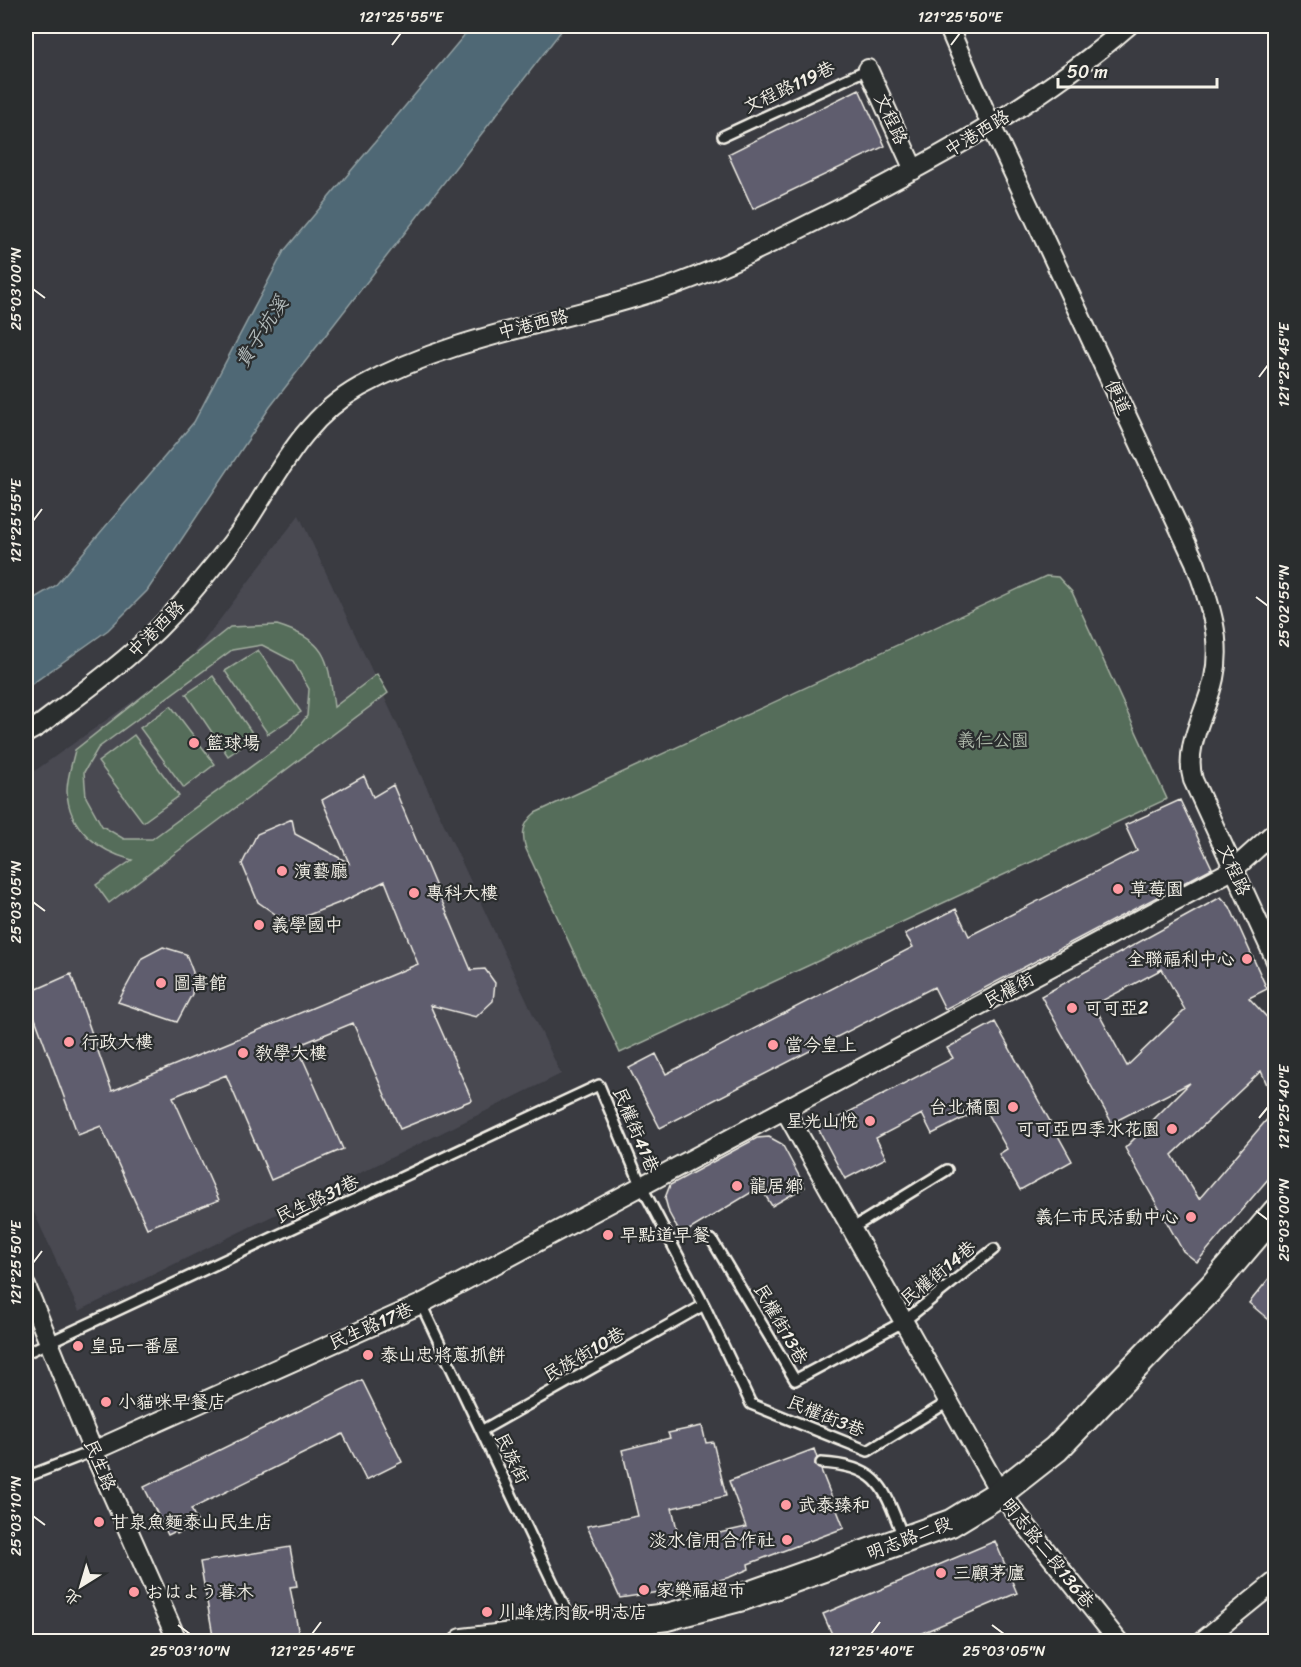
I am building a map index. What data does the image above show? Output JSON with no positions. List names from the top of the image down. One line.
{"streets":{"main road":["明志路二段"],"street":["文程路","中港西路","便道","民權街","民生路17巷","民生路","明志路二段136巷"],"lane":["文程路119巷","民權街41巷","民生路31巷","民權街14巷","民權街13巷","民族街10巷","民權街3巷","民族街"]},"crossings":[["文程路119巷","文程路"],["文程路","中港西路"],["文程路","便道"],["文程路","民權街"],["中港西路","便道"],["民權街","民權街41巷"],["民權街","民生路17巷"],["民權街41巷","民生路31巷"],["民權街41巷","民生路17巷"],["民權街41巷","民族街10巷"],["民權街41巷","民權街3巷"],["民生路31巷","民生路"],["民權街14巷","民權街13巷"],["民生路17巷","民族街"],["民生路17巷","民生路"],["民族街10巷","民族街"],["民族街","明志路二段"],["明志路二段","明志路二段136巷"]],"water":["貴子坑溪"],"parks":["義仁公園"],"places":["籃球場","演藝廳","草莓園","專科大樓","義學國中","全聯福利中心","圖書館","可可亞2","行政大樓","當今皇上","教學大樓","台北橘園","星光山悅","可可亞四季水花園","龍居鄉","義仁市民活動中心","早點道早餐","皇品一番屋","泰山忠將蔥抓餅","小貓咪早餐店","武泰臻和","甘泉魚麵泰山民生店","淡水信用合作社","三顧茅廬","家樂福超市","おはよう暮木","川峰烤肉飯 明志店"],"scale_bar":"50 m","north":"bottom left","coordinates":["121°25'55\"E","121°25'50\"E","25°03'00\"N","121°25'45\"E","25°02'55\"N","25°03'05\"N","121°25'40\"E","25°03'10\"N"]}
